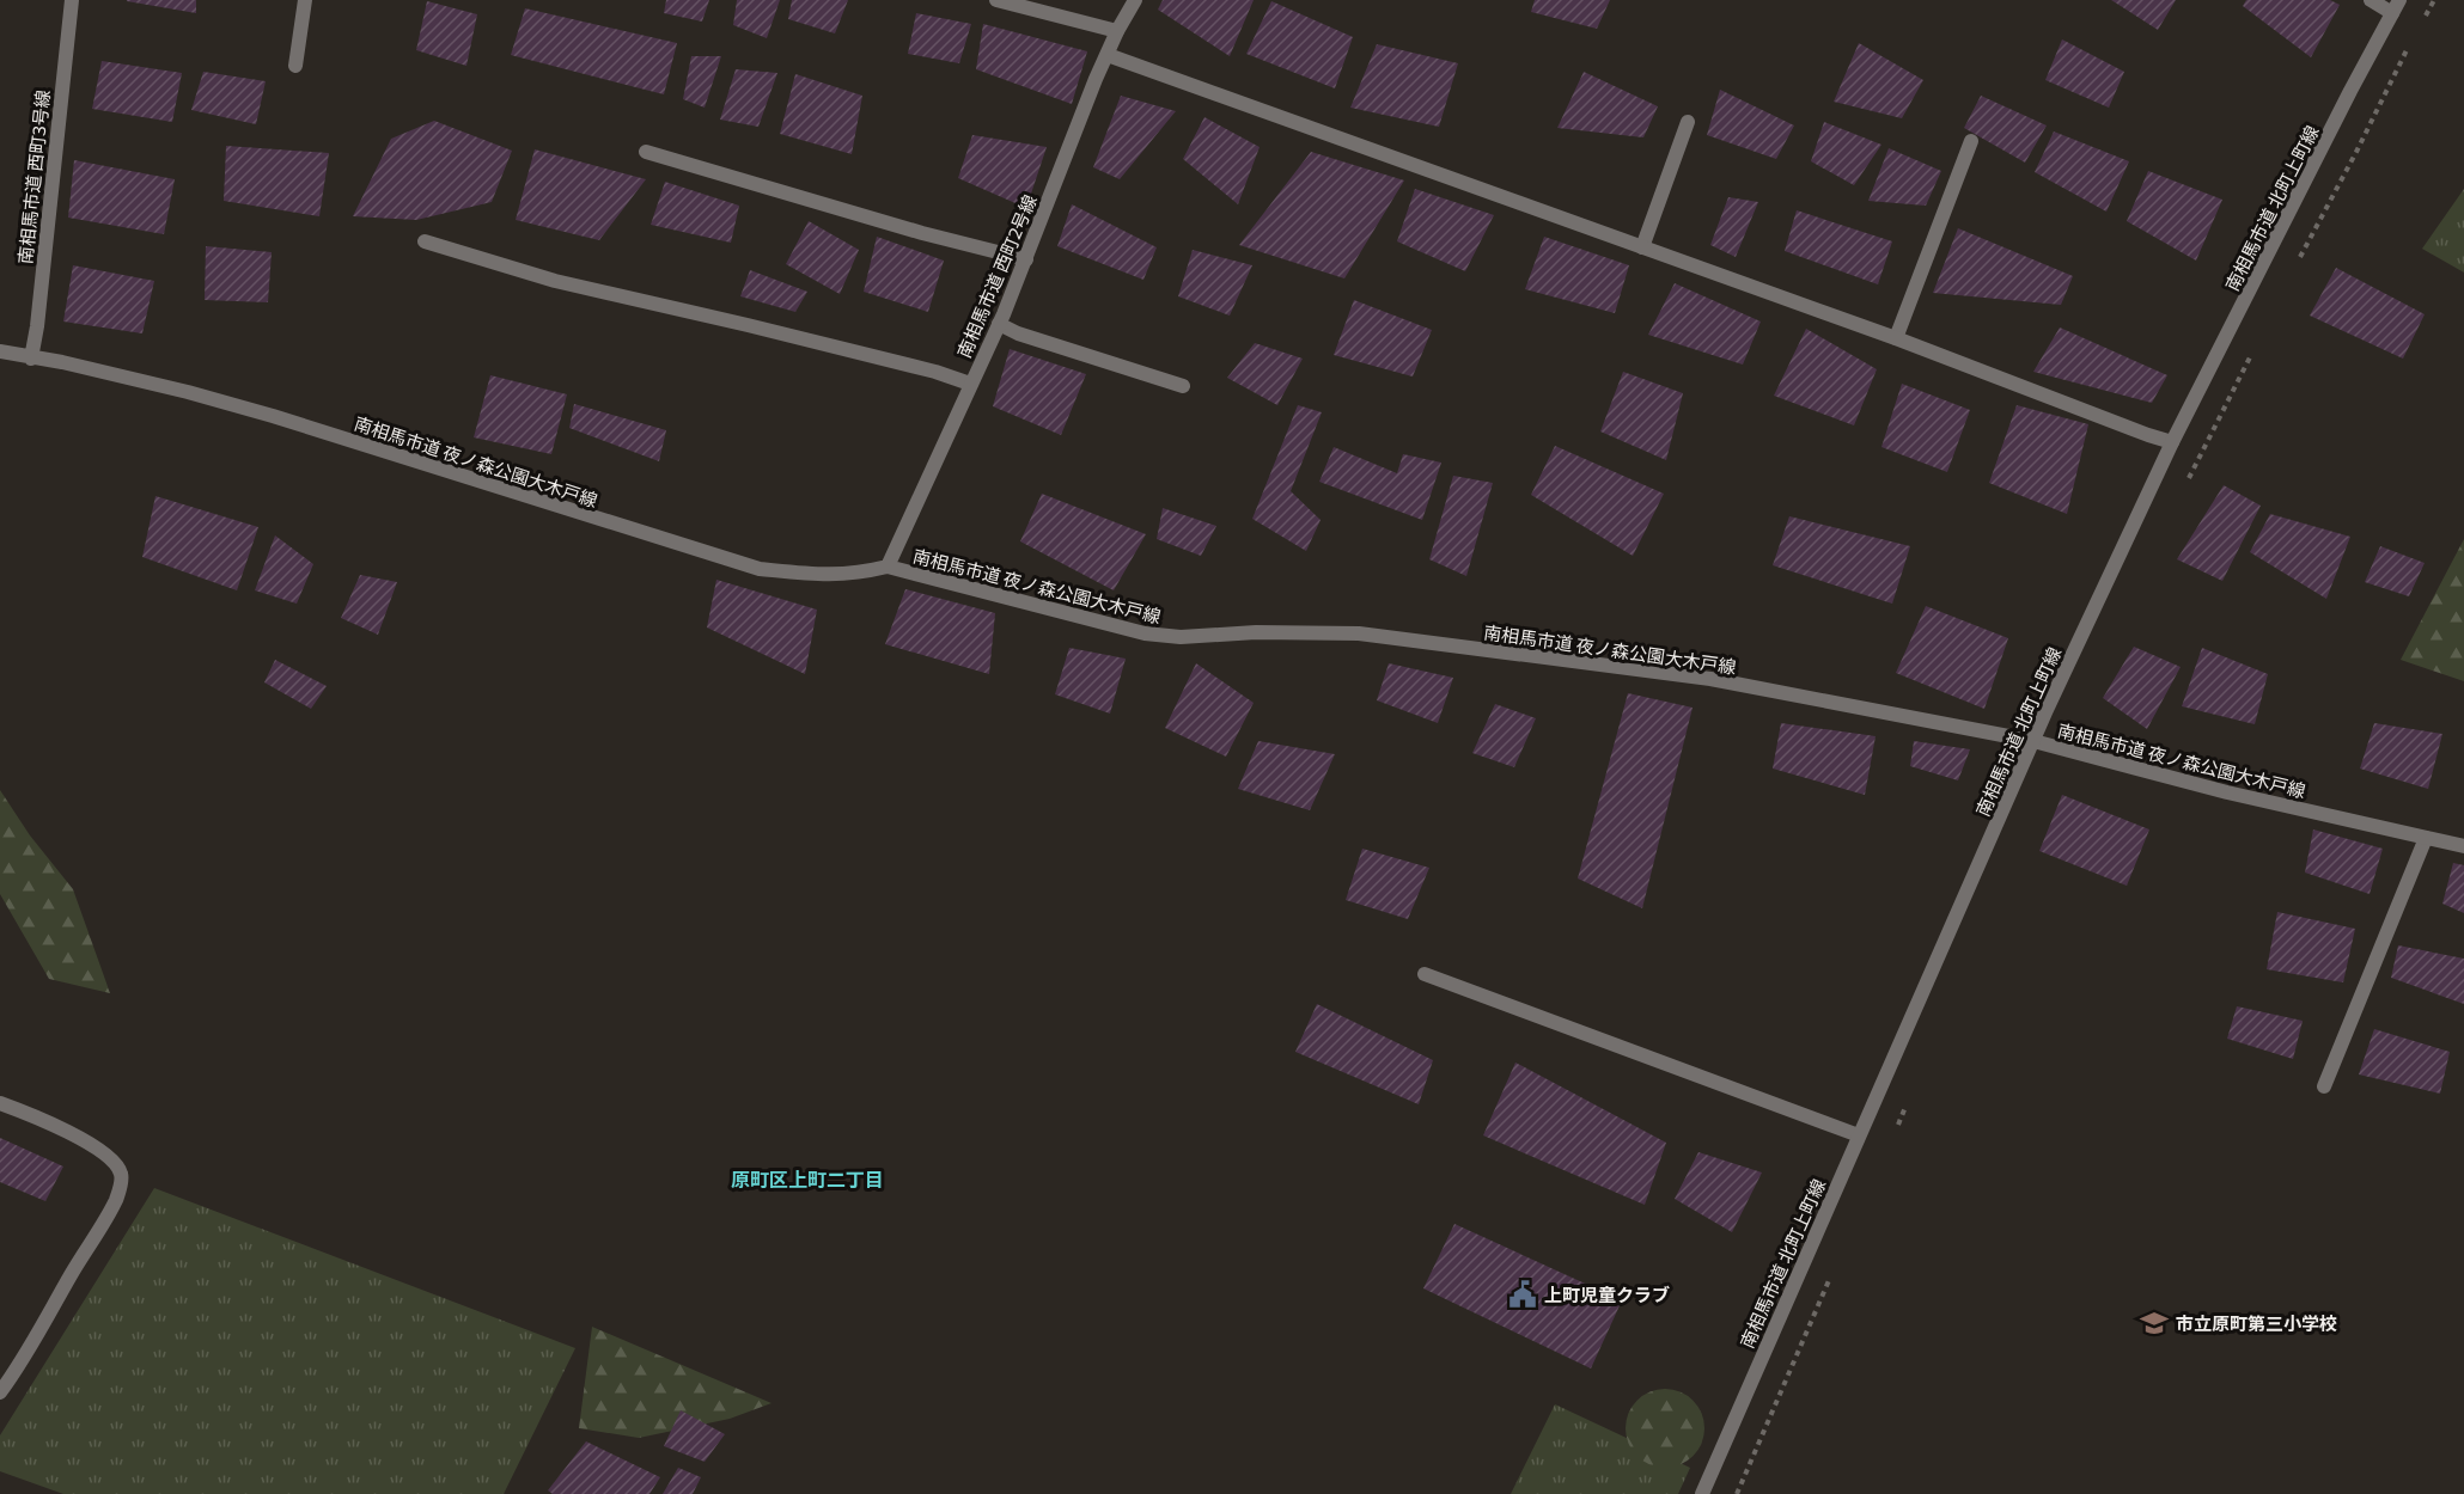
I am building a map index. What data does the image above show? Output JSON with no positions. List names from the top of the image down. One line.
{"streets":{"street":["南相馬市道 西町3号線","南相馬市道 北町上町線","南相馬市道 西町2号線","南相馬市道 夜ノ森公園大木戸線"]},"crossings":[["南相馬市道 西町3号線","南相馬市道 夜ノ森公園大木戸線"],["南相馬市道 北町上町線","南相馬市道 夜ノ森公園大木戸線"],["南相馬市道 西町2号線","南相馬市道 夜ノ森公園大木戸線"]],"districts":["原町区上町二丁目"],"places":{"public building":["上町児童クラブ"],"school or university":["市立原町第三小学校"]}}
